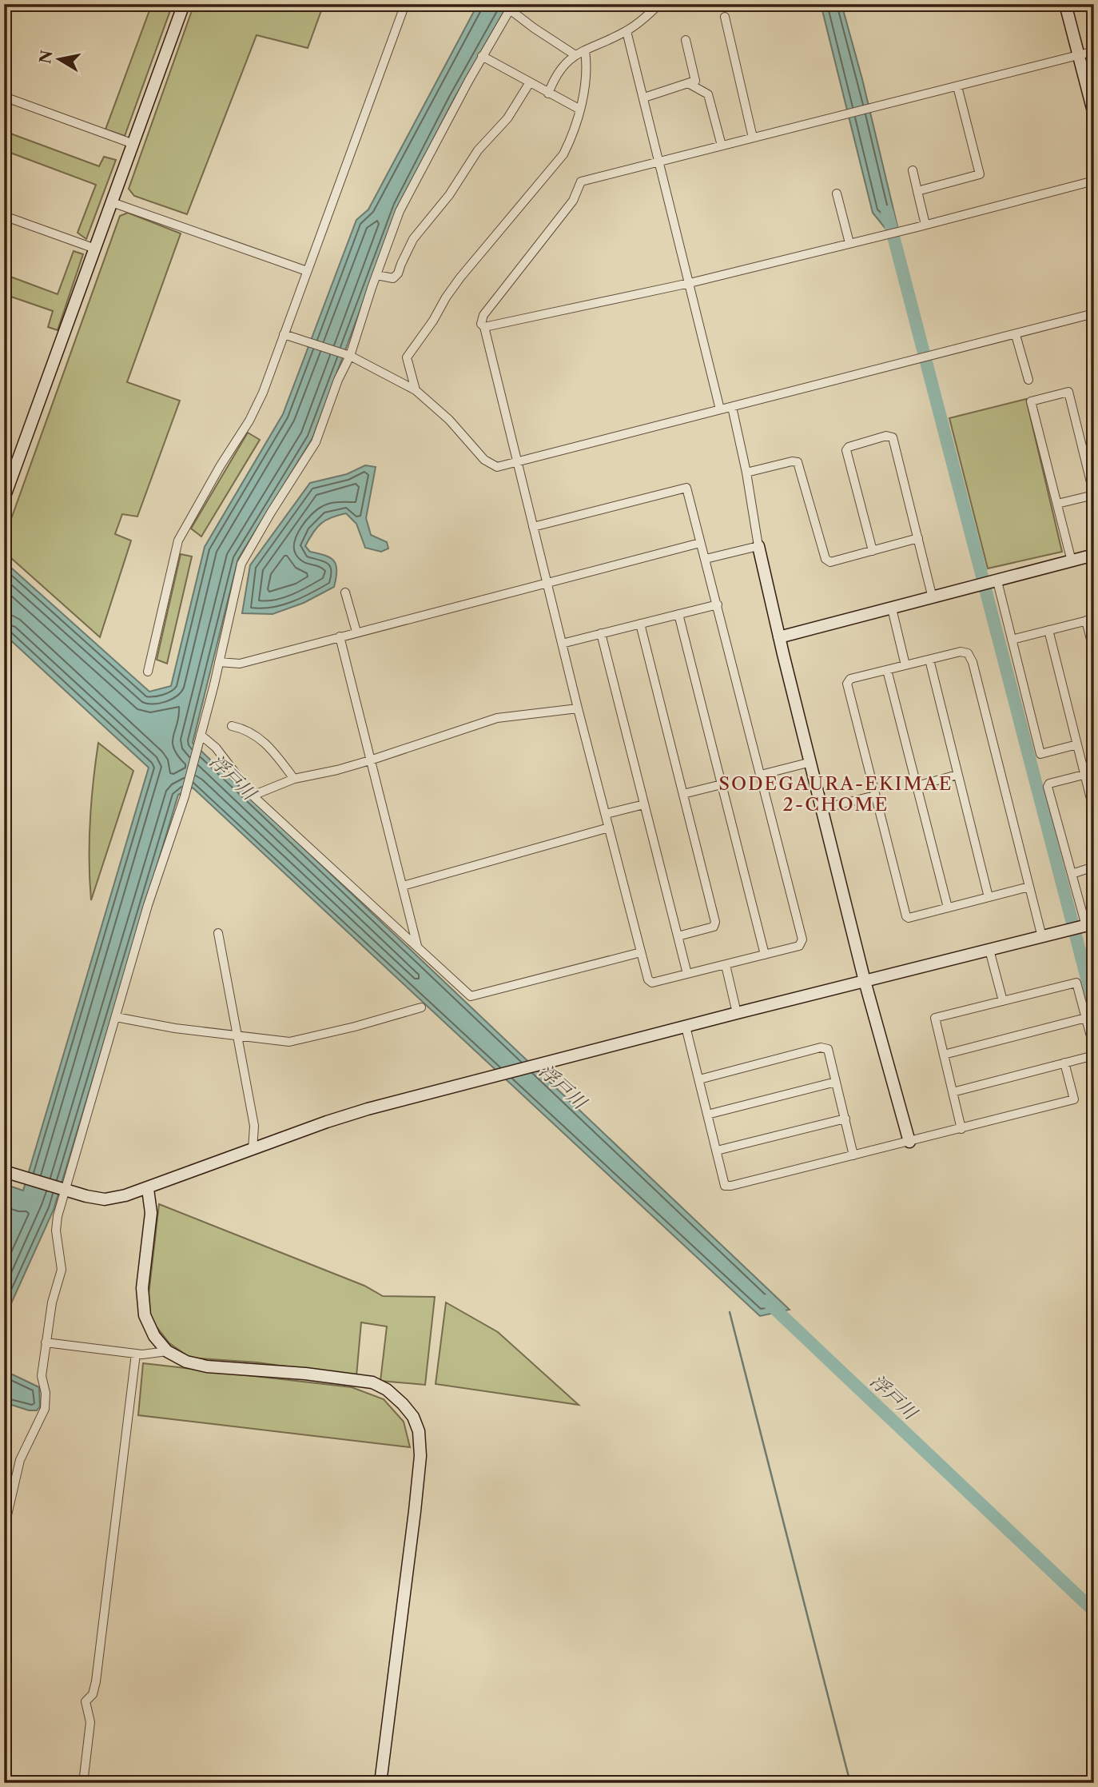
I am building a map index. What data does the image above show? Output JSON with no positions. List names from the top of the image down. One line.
{"districts":["SODEGAURA-EKIMAE 2-CHOME"],"water":["浮戸川"],"north":"left"}
